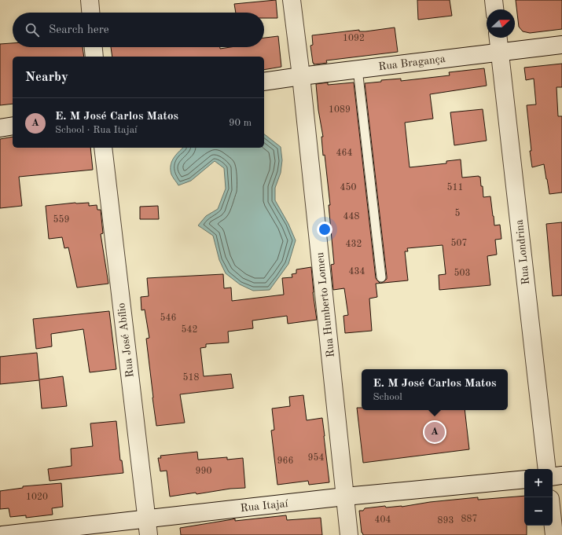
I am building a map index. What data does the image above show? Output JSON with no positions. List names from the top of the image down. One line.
{"streets":{"street":["Rua Bragança","Rua Londrina","Rua Humberto Lomeu","Rua José Abílio","Rua Itajaí"]},"crossings":[["Rua Bragança","Rua Londrina"],["Rua Bragança","Rua Humberto Lomeu"],["Rua Humberto Lomeu","Rua Itajaí"],["Rua José Abílio","Rua Itajaí"]],"house_numbers":["1092","1089","464","450","511","5","448","559","507","432","434","503","546","542","518","954","966","990","1020","887","404","893"],"north":"right","page":{"search":"Search here","heading":"Nearby","list":[{"mark":"A","name":"E. M José Carlos Matos","note":"School · Rua Itajaí","value":"90 m"}],"popup":["E. M José Carlos Matos","School"],"pins":"A","map_buttons":["+","−"]}}
